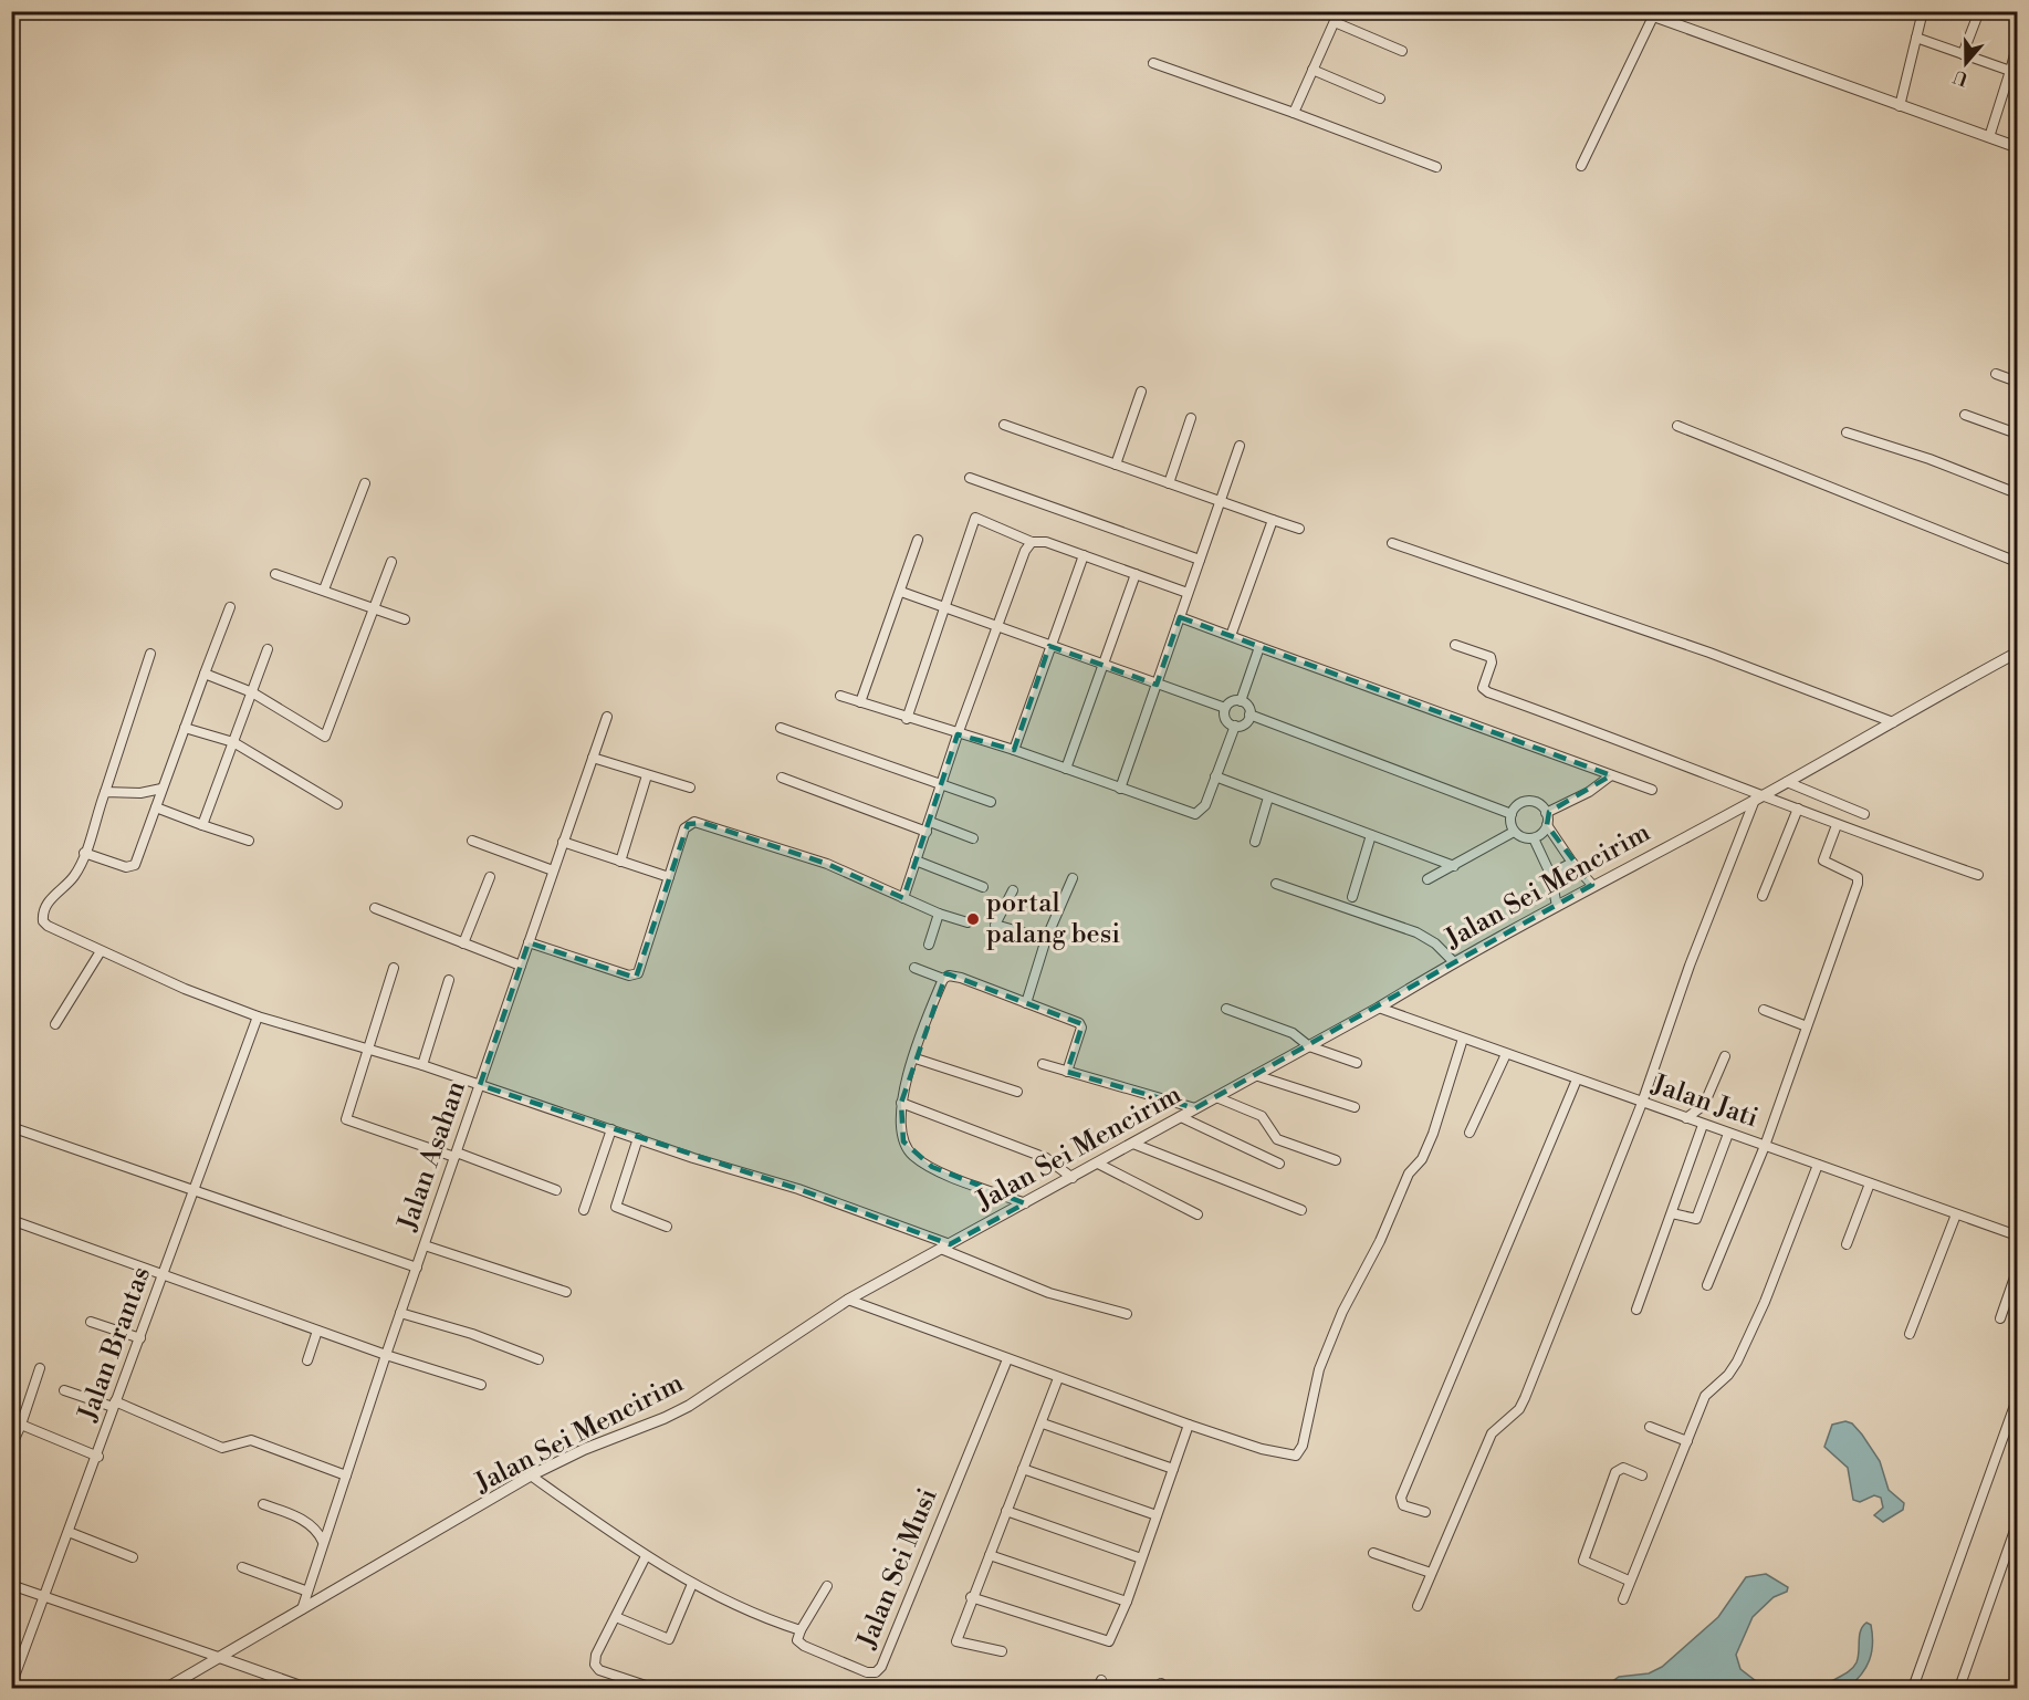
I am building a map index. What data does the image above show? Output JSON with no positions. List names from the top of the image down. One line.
{"streets":{"street":["Jalan Sei Mencirim","Jalan Jati","Jalan Asahan","Jalan Brantas","Jalan Sei Musi"]},"crossings":[["Jalan Sei Mencirim","Jalan Jati"],["Jalan Sei Mencirim","Jalan Asahan"]],"places":["portal palang besi"],"north":"bottom"}
